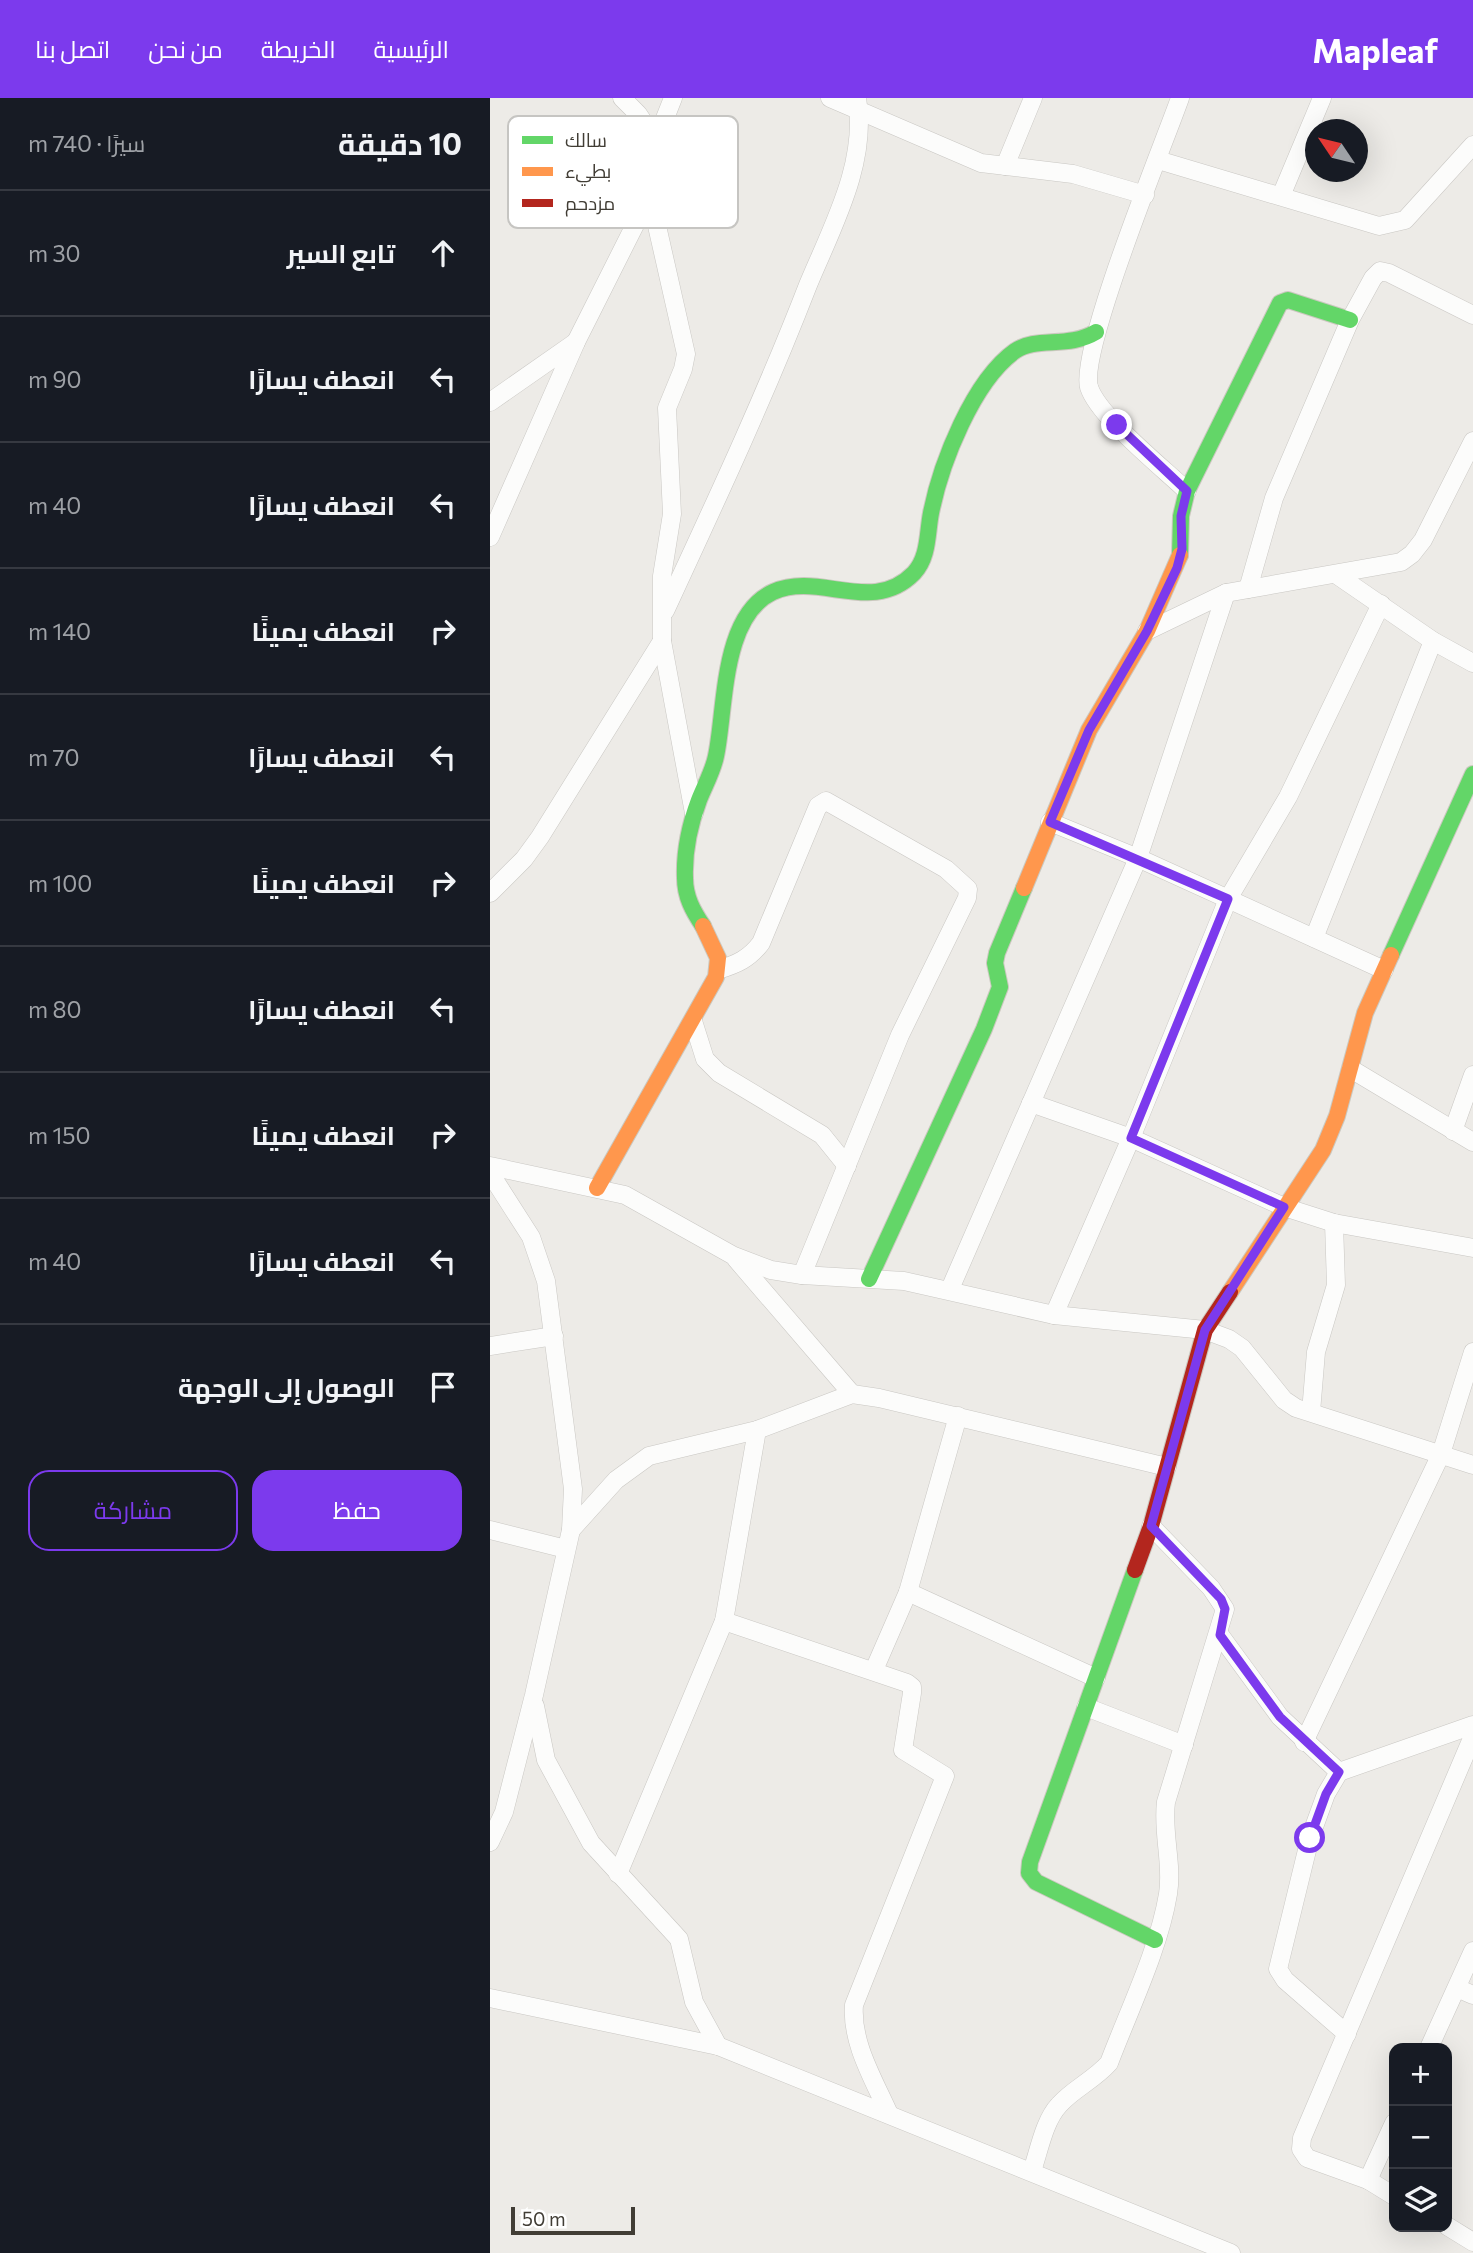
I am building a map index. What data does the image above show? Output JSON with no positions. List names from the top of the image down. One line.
{"legend":["سالك","بطيء","مزدحم"],"scale_bar":"50 m","north":"top left","page":{"header":"Mapleaf","nav":["الرئيسية","الخريطة","من نحن","اتصل بنا"],"heading":["10 دقيقة","سيرًا · 740 m"],"list":[["تابع السير","30 m"],["انعطف يسارًا","90 m"],["انعطف يسارًا","40 m"],["انعطف يمينًا","140 m"],["انعطف يسارًا","70 m"],["انعطف يمينًا","100 m"],["انعطف يسارًا","80 m"],["انعطف يمينًا","150 m"],["انعطف يسارًا","40 m"],"الوصول إلى الوجهة"],"buttons":["حفظ","مشاركة"],"map_buttons":["+","−"],"scale":"50 m"}}
